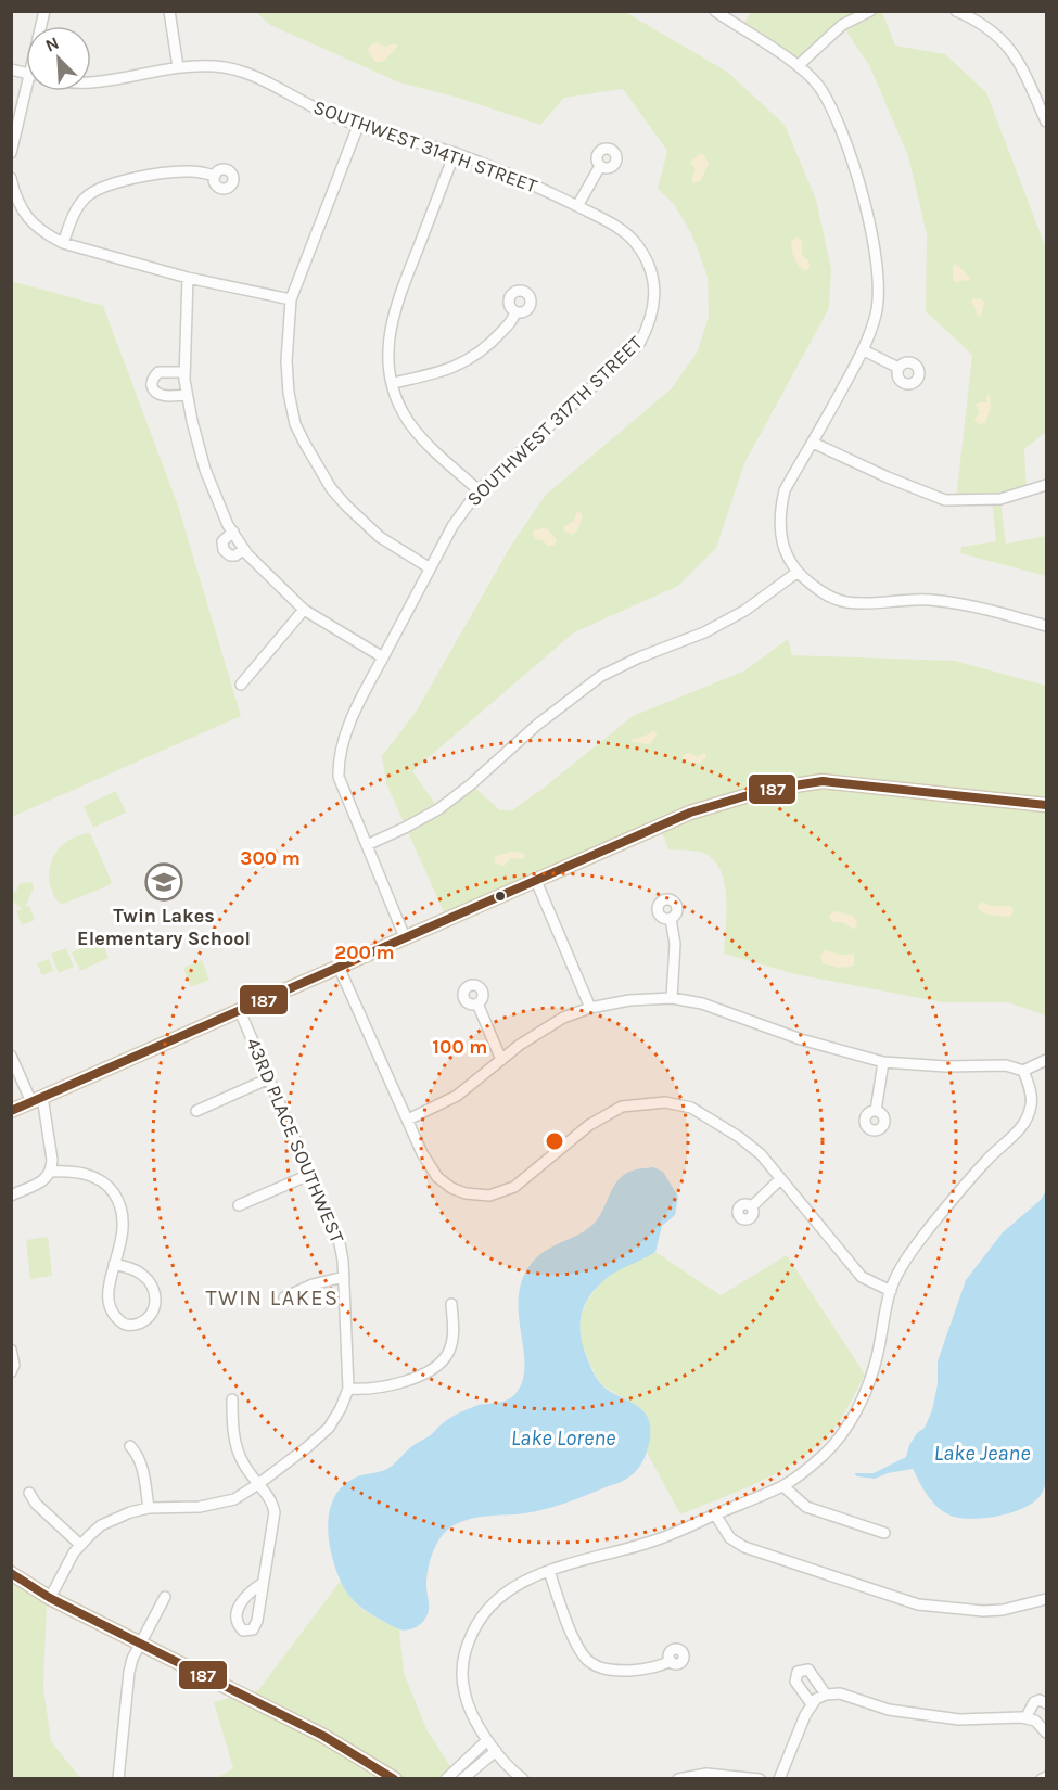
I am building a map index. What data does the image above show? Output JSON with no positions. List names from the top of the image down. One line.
{"streets":{"street":["SOUTHWEST 314TH STREET","SOUTHWEST 317TH STREET","43RD PLACE SOUTHWEST"]},"crossings":[["SOUTHWEST 314TH STREET","SOUTHWEST 317TH STREET"]],"districts":["TWIN LAKES"],"water":["Lake Lorene","Lake Jeane"],"places":{"school or university":["Twin Lakes Elementary School"]},"lines":["transit line 187"],"north":"top left","rings":["300 m","200 m","100 m"]}
